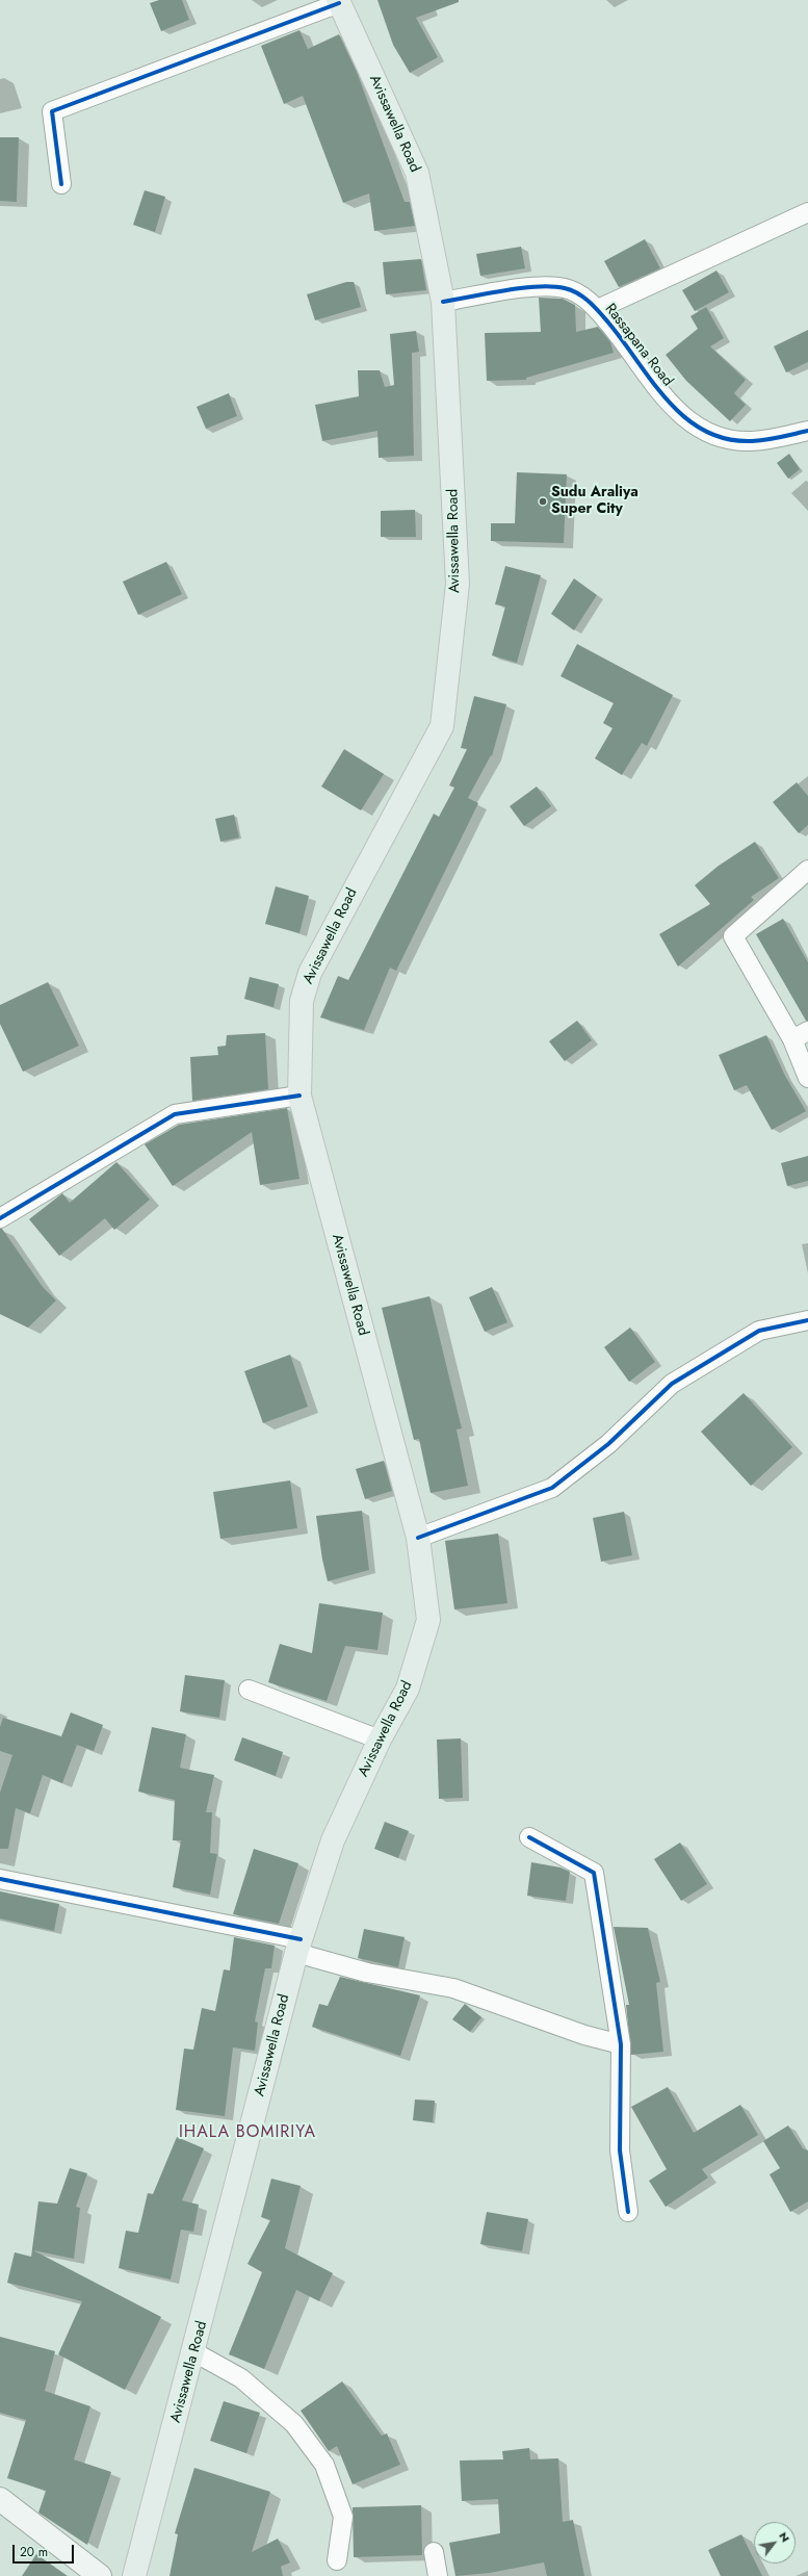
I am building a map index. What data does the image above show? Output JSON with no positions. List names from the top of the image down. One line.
{"streets":{"main road":["Avissawella Road"],"street":["Rassapana Road"]},"crossings":[["Avissawella Road","Rassapana Road"]],"districts":["IHALA BOMIRIYA"],"places":["Sudu Araliya Super City"],"scale_bar":"20 m","north":"top right"}
